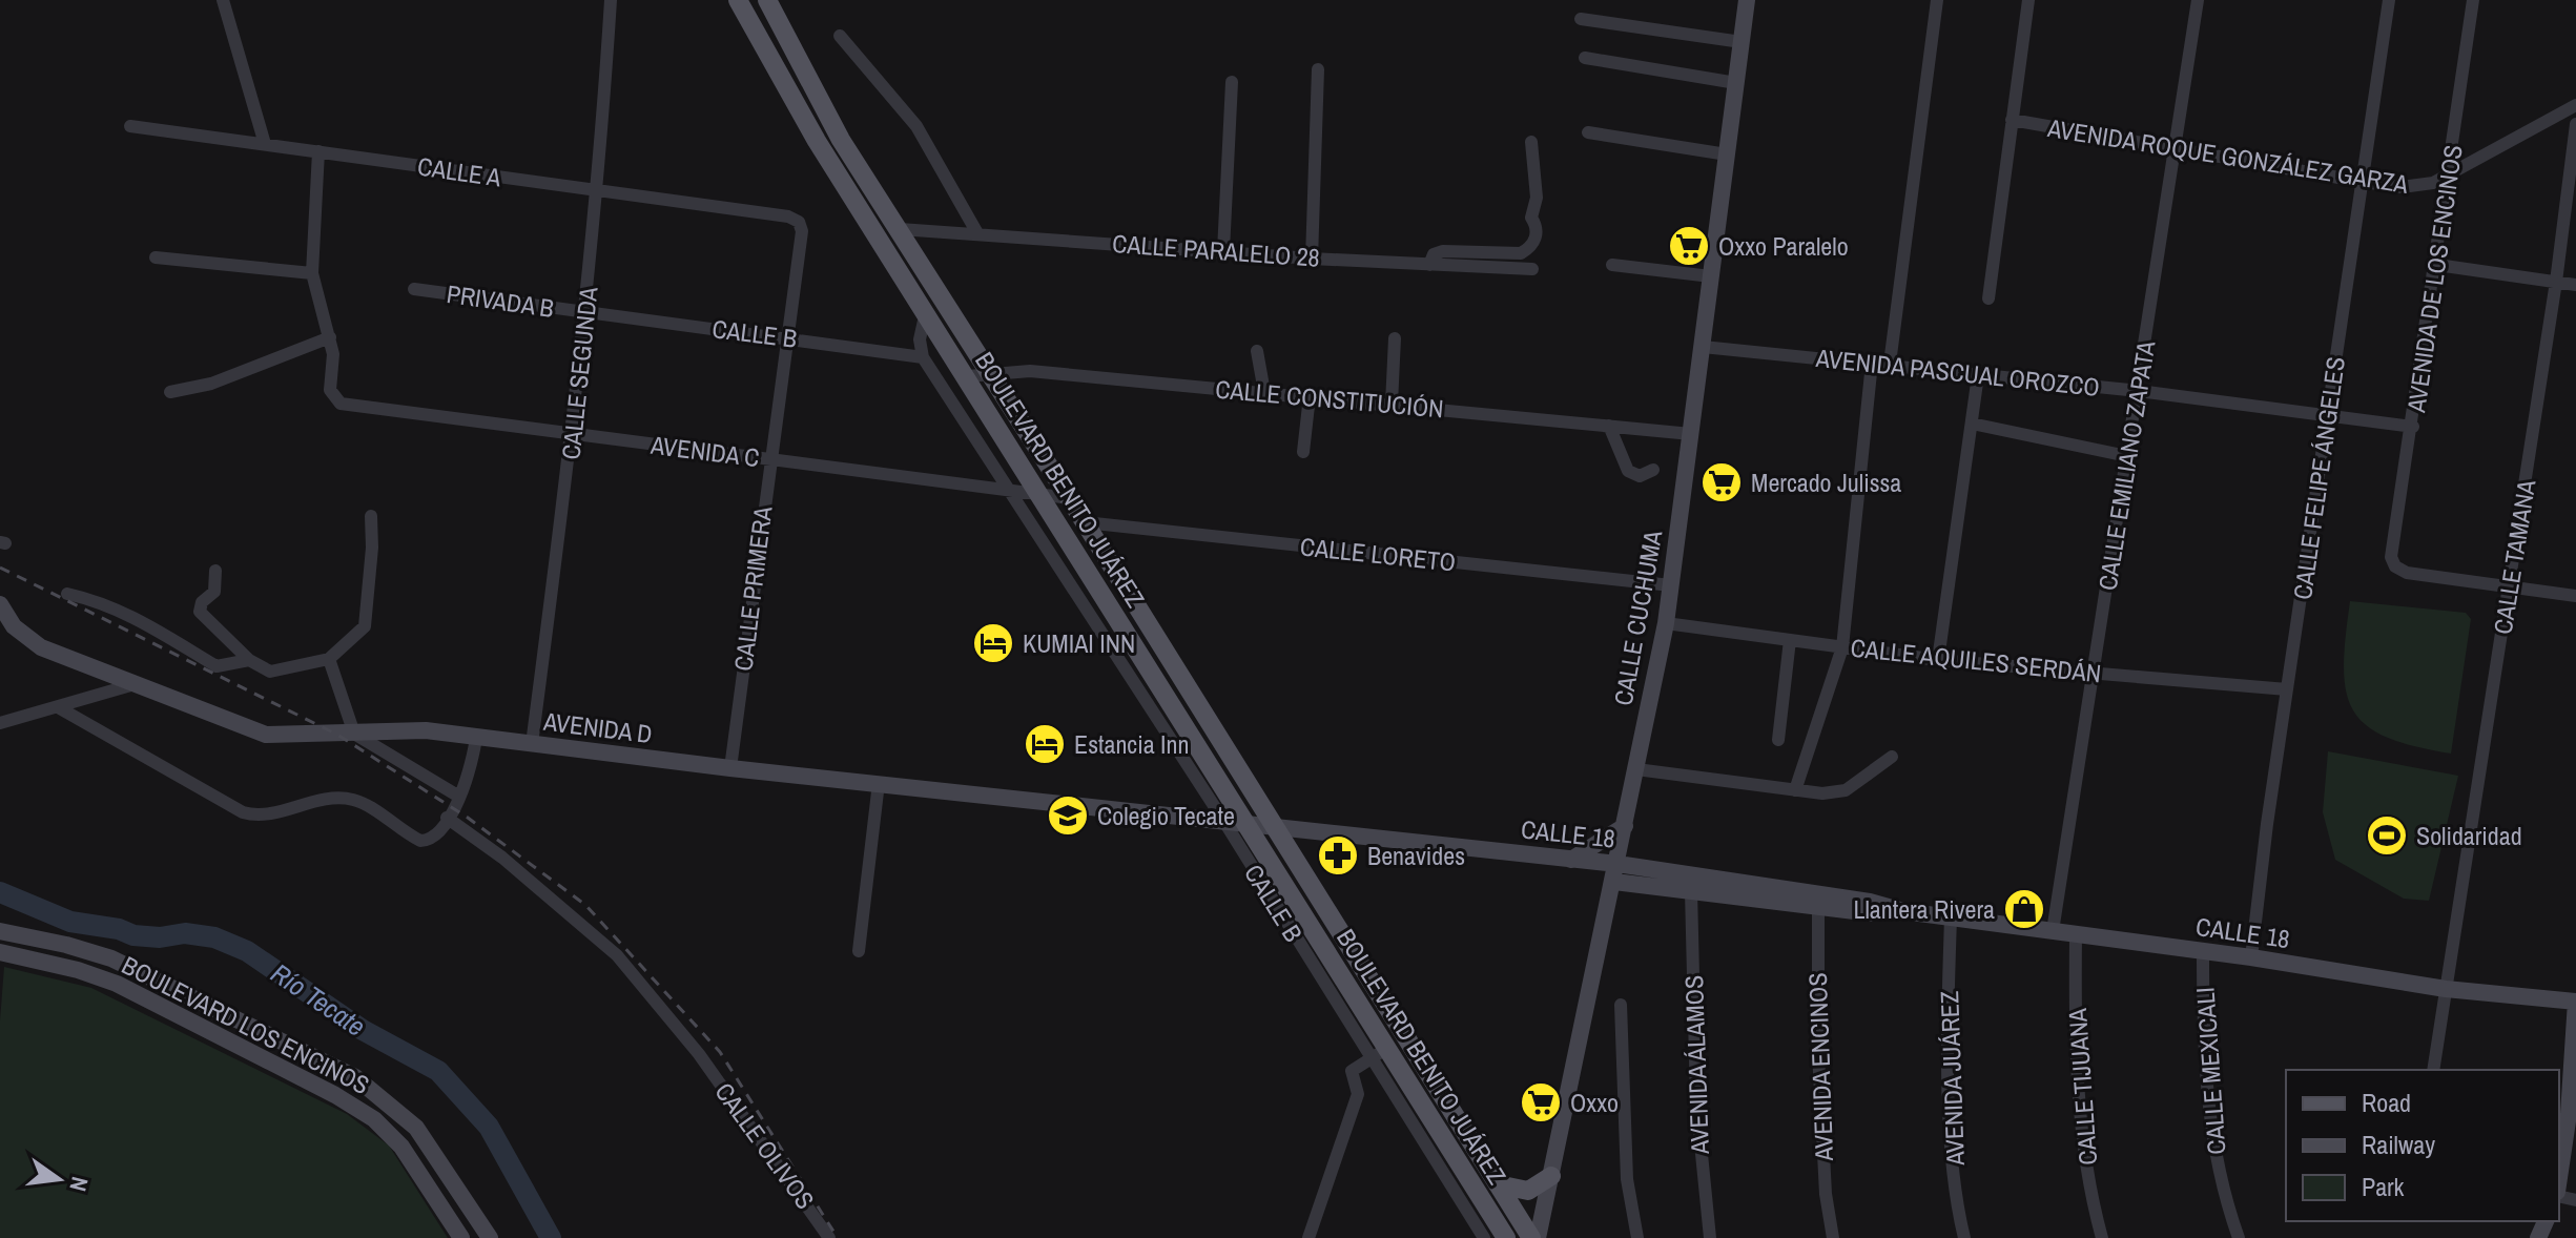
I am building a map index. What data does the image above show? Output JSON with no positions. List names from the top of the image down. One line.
{"streets":{"main road":["BOULEVARD BENITO JUÁREZ"],"street":["AVENIDA ROQUE GONZÁLEZ GARZA","CALLE A","CALLE PARALELO 28","AVENIDA DE LOS ENCINOS","PRIVADA B","CALLE B","AVENIDA PASCUAL OROZCO","CALLE SEGUNDA","CALLE CONSTITUCIÓN","AVENIDA C","CALLE EMILIANO ZAPATA","CALLE FELIPE ÁNGELES","CALLE LORETO","CALLE TAMANA","CALLE PRIMERA","CALLE CUCHUMA","CALLE AQUILES SERDÁN","AVENIDA D","CALLE 18","BOULEVARD LOS ENCINOS","AVENIDA ÁLAMOS","AVENIDA ENCINOS","CALLE MEXICALI","AVENIDA JUÁREZ","CALLE TIJUANA","CALLE OLIVOS"]},"crossings":[["AVENIDA ROQUE GONZÁLEZ GARZA","AVENIDA DE LOS ENCINOS"],["AVENIDA ROQUE GONZÁLEZ GARZA","CALLE EMILIANO ZAPATA"],["AVENIDA ROQUE GONZÁLEZ GARZA","CALLE FELIPE ÁNGELES"],["CALLE A","CALLE SEGUNDA"],["CALLE A","CALLE PRIMERA"],["CALLE PARALELO 28","BOULEVARD BENITO JUÁREZ"],["AVENIDA DE LOS ENCINOS","AVENIDA PASCUAL OROZCO"],["AVENIDA DE LOS ENCINOS","CALLE TAMANA"],["PRIVADA B","CALLE B"],["PRIVADA B","CALLE SEGUNDA"],["CALLE B","CALLE SEGUNDA"],["CALLE B","AVENIDA C"],["CALLE B","BOULEVARD BENITO JUÁREZ"],["CALLE B","CALLE PRIMERA"],["CALLE B","AVENIDA D"],["CALLE B","CALLE 18"],["AVENIDA PASCUAL OROZCO","CALLE EMILIANO ZAPATA"],["AVENIDA PASCUAL OROZCO","CALLE FELIPE ÁNGELES"],["AVENIDA PASCUAL OROZCO","CALLE CUCHUMA"],["CALLE SEGUNDA","AVENIDA C"],["CALLE SEGUNDA","AVENIDA D"],["CALLE CONSTITUCIÓN","BOULEVARD BENITO JUÁREZ"],["CALLE CONSTITUCIÓN","CALLE CUCHUMA"],["AVENIDA C","BOULEVARD BENITO JUÁREZ"],["AVENIDA C","CALLE PRIMERA"],["CALLE EMILIANO ZAPATA","CALLE AQUILES SERDÁN"],["CALLE EMILIANO ZAPATA","CALLE 18"],["CALLE FELIPE ÁNGELES","CALLE AQUILES SERDÁN"],["CALLE FELIPE ÁNGELES","CALLE 18"],["BOULEVARD BENITO JUÁREZ","CALLE LORETO"],["BOULEVARD BENITO JUÁREZ","CALLE 18"],["CALLE LORETO","CALLE CUCHUMA"],["CALLE TAMANA","CALLE 18"],["CALLE PRIMERA","AVENIDA D"],["CALLE CUCHUMA","CALLE AQUILES SERDÁN"],["CALLE CUCHUMA","CALLE 18"],["AVENIDA D","CALLE 18"],["CALLE 18","AVENIDA ÁLAMOS"],["CALLE 18","AVENIDA ENCINOS"],["CALLE 18","CALLE MEXICALI"],["CALLE 18","AVENIDA JUÁREZ"],["CALLE 18","CALLE TIJUANA"]],"water":["Río Tecate"],"places":{"supermarket":["Oxxo Paralelo","Mercado Julissa","Oxxo"],"hotel":["KUMIAI INN","Estancia Inn"],"school or university":["Colegio Tecate"],"sports":["Solidaridad"],"pharmacy":["Benavides"],"shop":["Llantera Rivera"]},"legend":["Road","Railway","Park"],"north":"right"}
